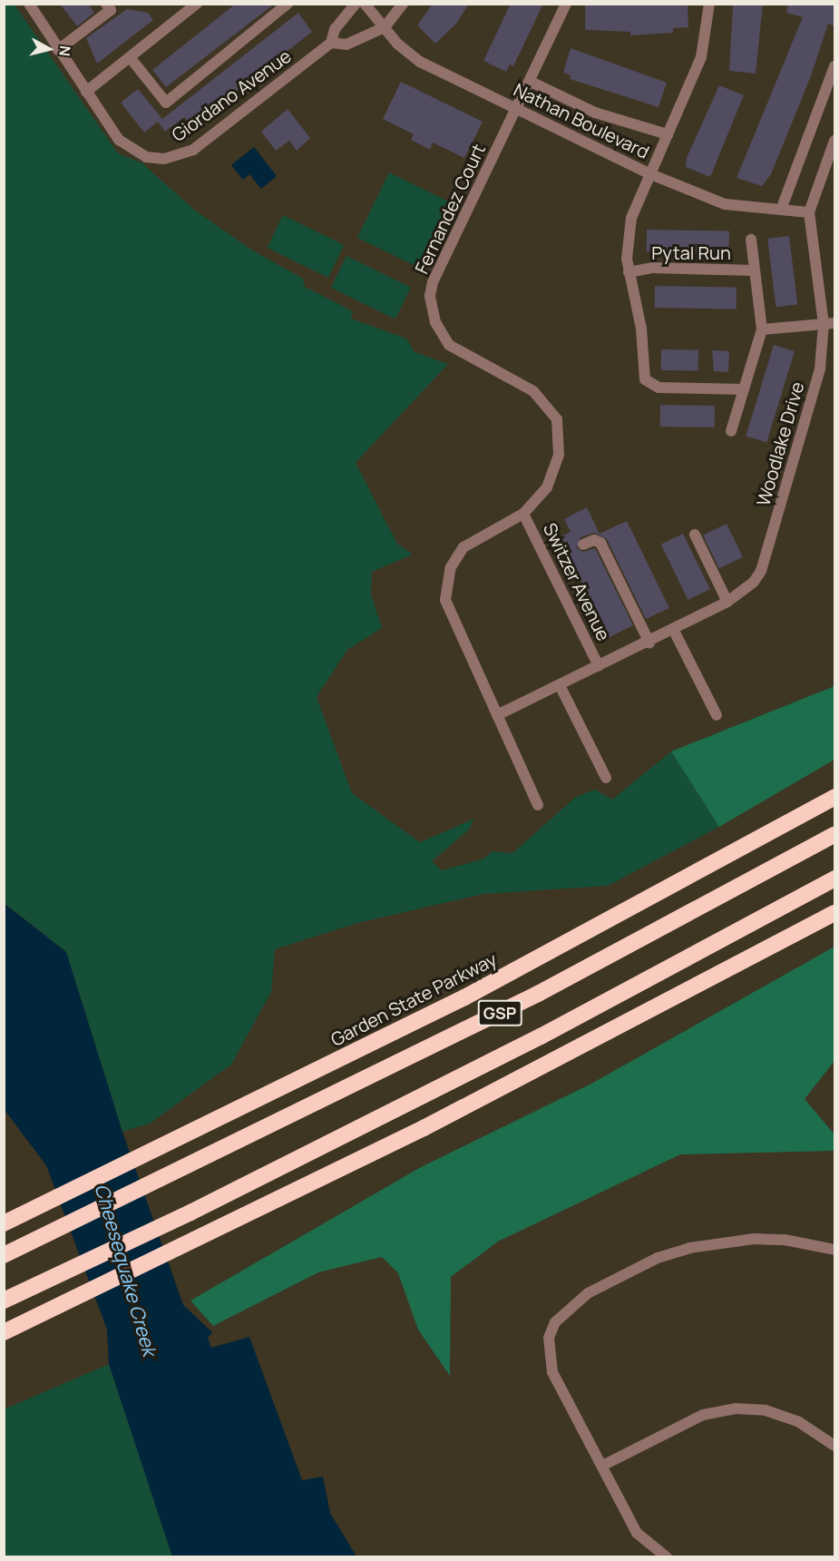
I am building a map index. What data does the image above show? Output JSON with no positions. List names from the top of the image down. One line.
{"streets":{"highway":["Garden State Parkway","GSP"],"street":["Giordano Avenue","Nathan Boulevard","Fernandez Court","Pytal Run","Woodlake Drive","Switzer Avenue"]},"crossings":[["Giordano Avenue","Nathan Boulevard"],["Nathan Boulevard","Fernandez Court"],["Nathan Boulevard","Woodlake Drive"],["Fernandez Court","Woodlake Drive"],["Fernandez Court","Switzer Avenue"],["Woodlake Drive","Switzer Avenue"]],"water":["Cheesequake Creek"],"north":"right"}
